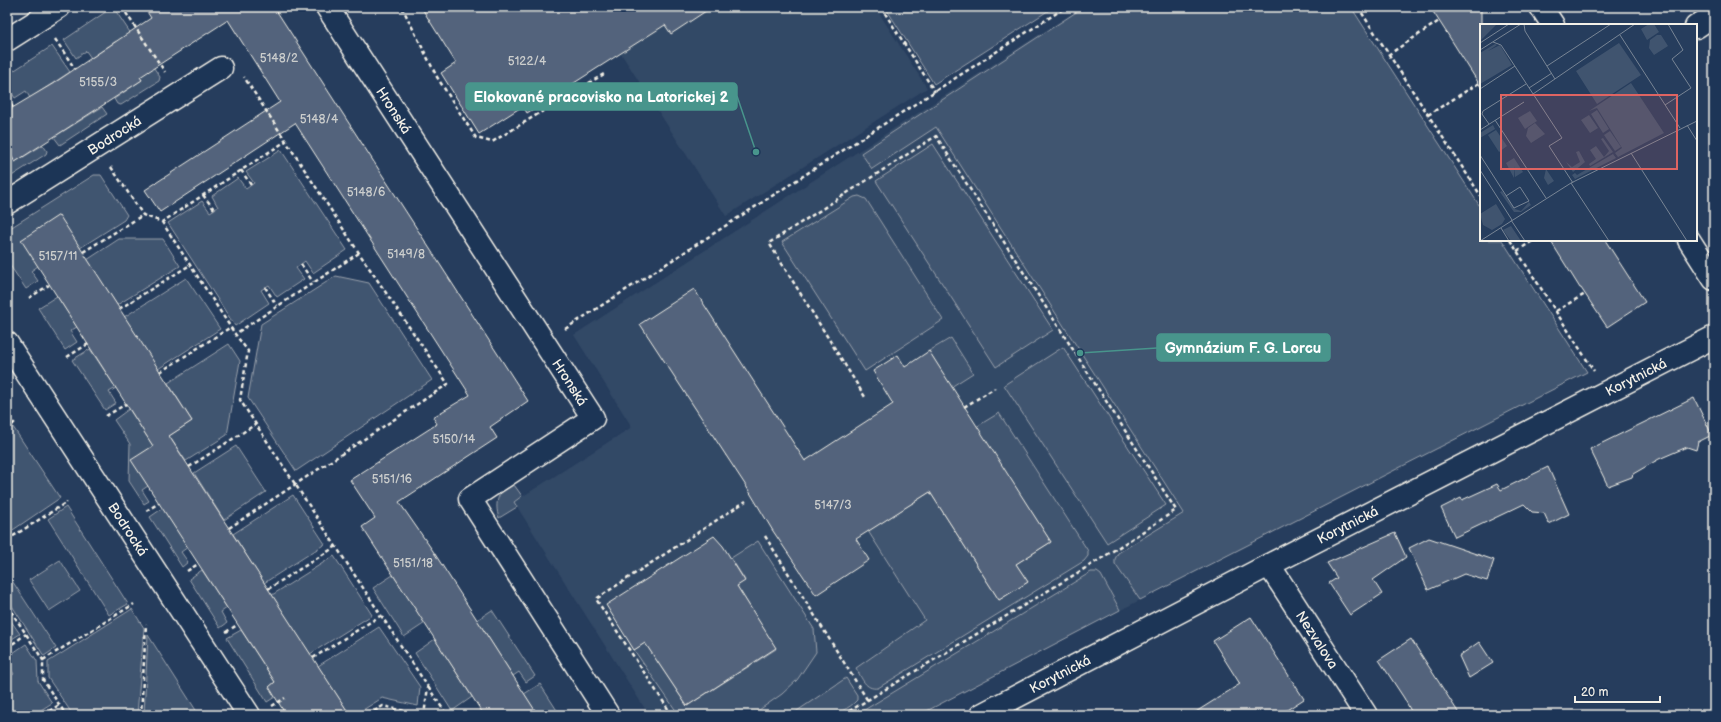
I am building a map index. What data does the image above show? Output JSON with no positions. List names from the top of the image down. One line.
{"streets":{"street":["Hronská","Bodrocká","Korytnická","Nezvalova"]},"crossings":[["Korytnická","Nezvalova"]],"places":["Elokované pracovisko na Latorickej 2","Gymnázium F. G. Lorcu"],"house_numbers":["5148/2","5122/4","5155/3","5148/4","5148/6","5149/8","5157/11","5150/14","5151/16","5147/3","5151/18"],"scale_bar":"20 m"}
